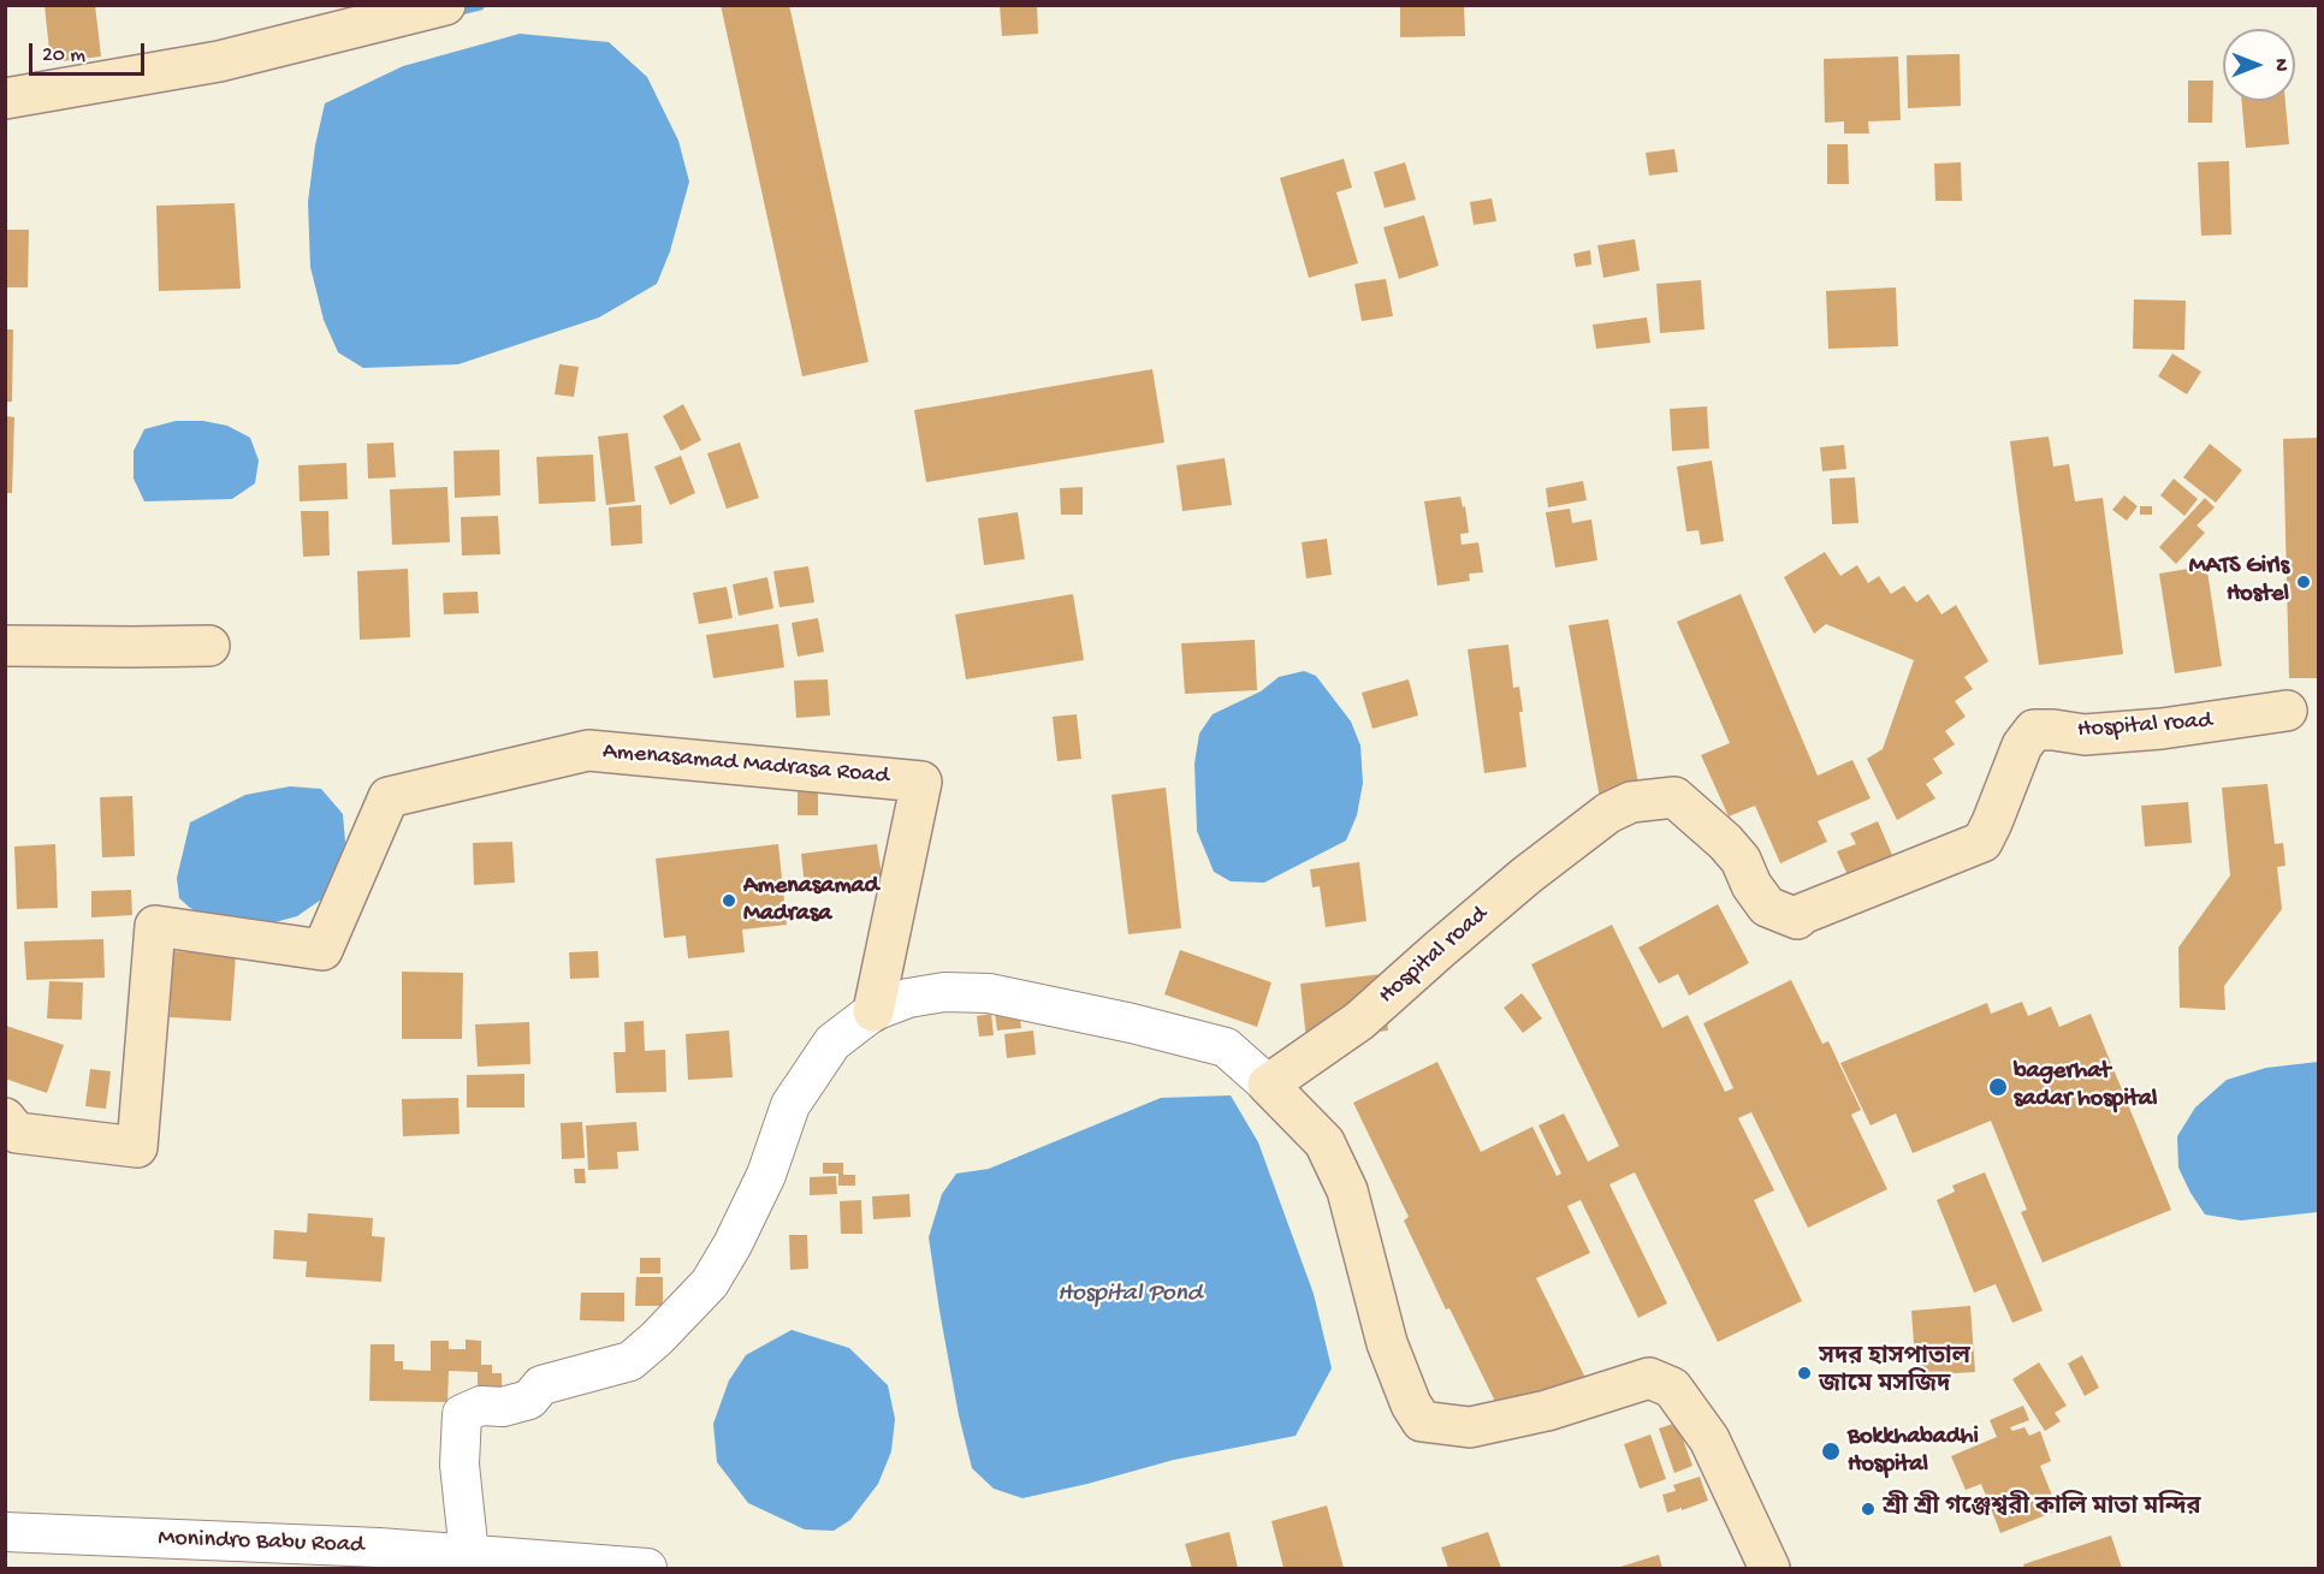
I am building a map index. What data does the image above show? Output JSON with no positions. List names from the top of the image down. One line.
{"streets":{"street":["Hospital road","Amenasamad Madrasa Road","Monindro Babu Road"]},"water":["Hospital Pond"],"places":["MATS Girls Hostel","Amenasamad Madrasa","bagerhat sadar hospital","সদর হাসপাতাল জামে মসজিদ","Bokkhabadhi Hospital","শ্রী শ্রী গঞ্জেশ্বরী কালি মাতা মন্দির"],"scale_bar":"20 m","north":"right"}
